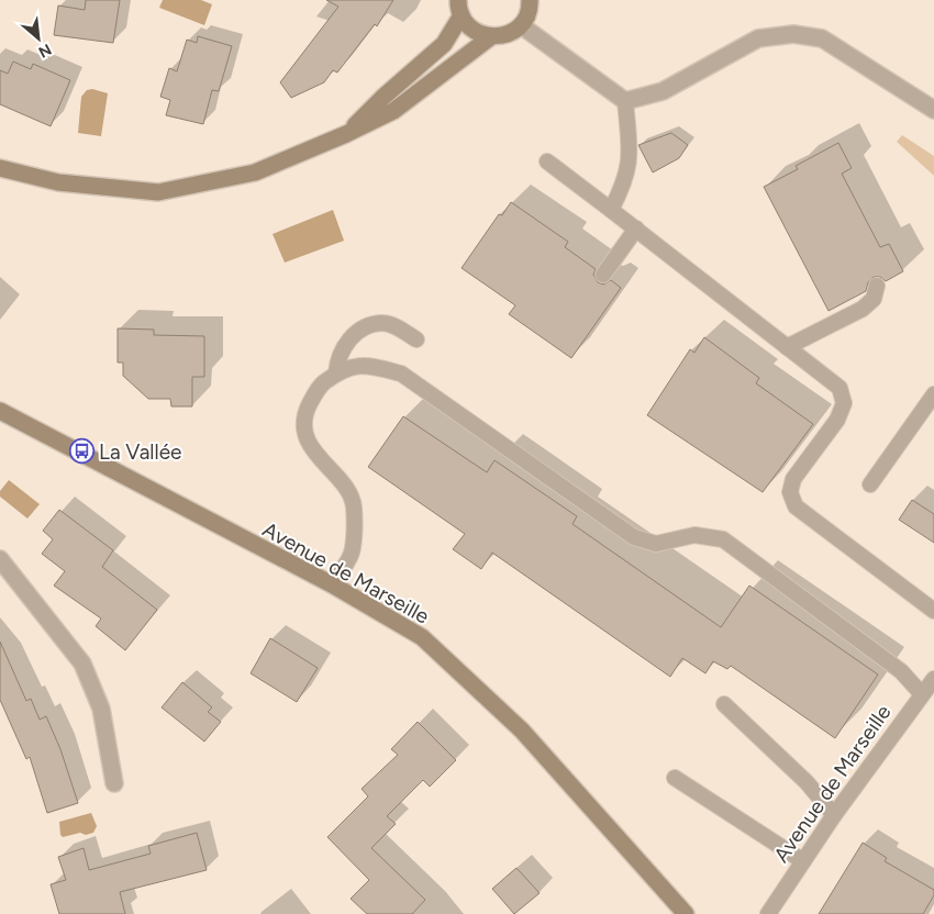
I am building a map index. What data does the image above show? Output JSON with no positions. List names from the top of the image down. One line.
{"streets":{"street":["Avenue de Marseille"]},"places":{"bus stop":["La Vallée"]},"north":"bottom right"}
